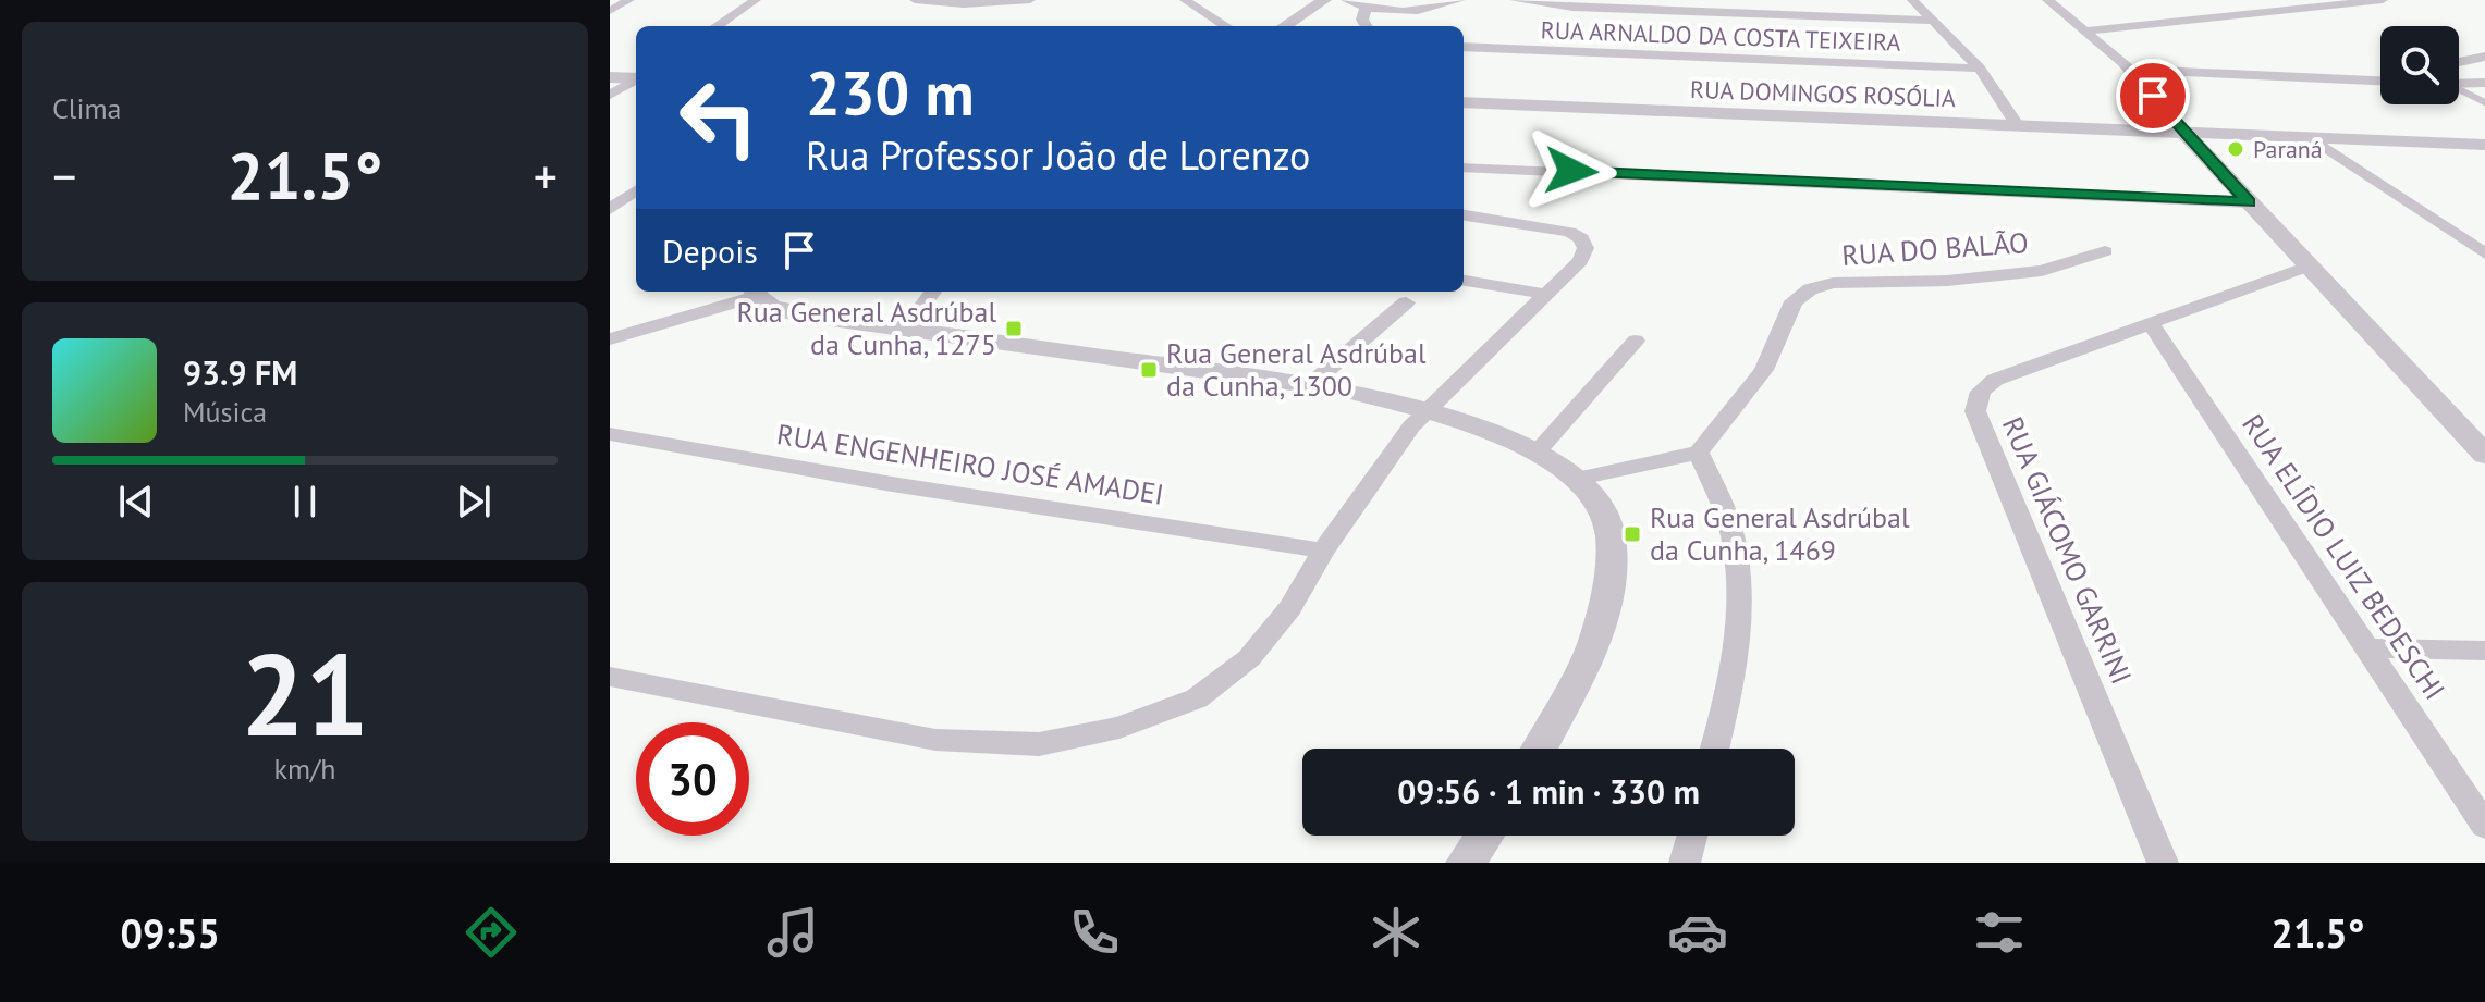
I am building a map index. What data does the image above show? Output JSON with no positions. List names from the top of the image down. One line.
{"streets":{"street":["RUA ARNALDO DA COSTA TEIXEIRA","RUA DOMINGOS ROSÓLIA","RUA DO BALÃO","RUA ENGENHEIRO JOSÉ AMADEI","RUA GIÁCOMO GARRINI","RUA ELÍDIO LUIZ BEDESCHI"]},"crossings":[["RUA GIÁCOMO GARRINI","RUA ELÍDIO LUIZ BEDESCHI"]],"places":{"other":["Paraná"],"transit":["Rua General Asdrúbal da Cunha, 1275","Rua General Asdrúbal da Cunha, 1300","Rua General Asdrúbal da Cunha, 1469"]},"page":{"tile":["Clima",["21","km/h"]],"turn":["230 m","Rua Professor João de Lorenzo"],"heat":["−","21.5°","+"],"then":"Depois","song":["93.9 FM","Música"],"limit":"30","trip":"09:56 · 1 min · 330 m","tabs":["09:55","21.5°"]}}
